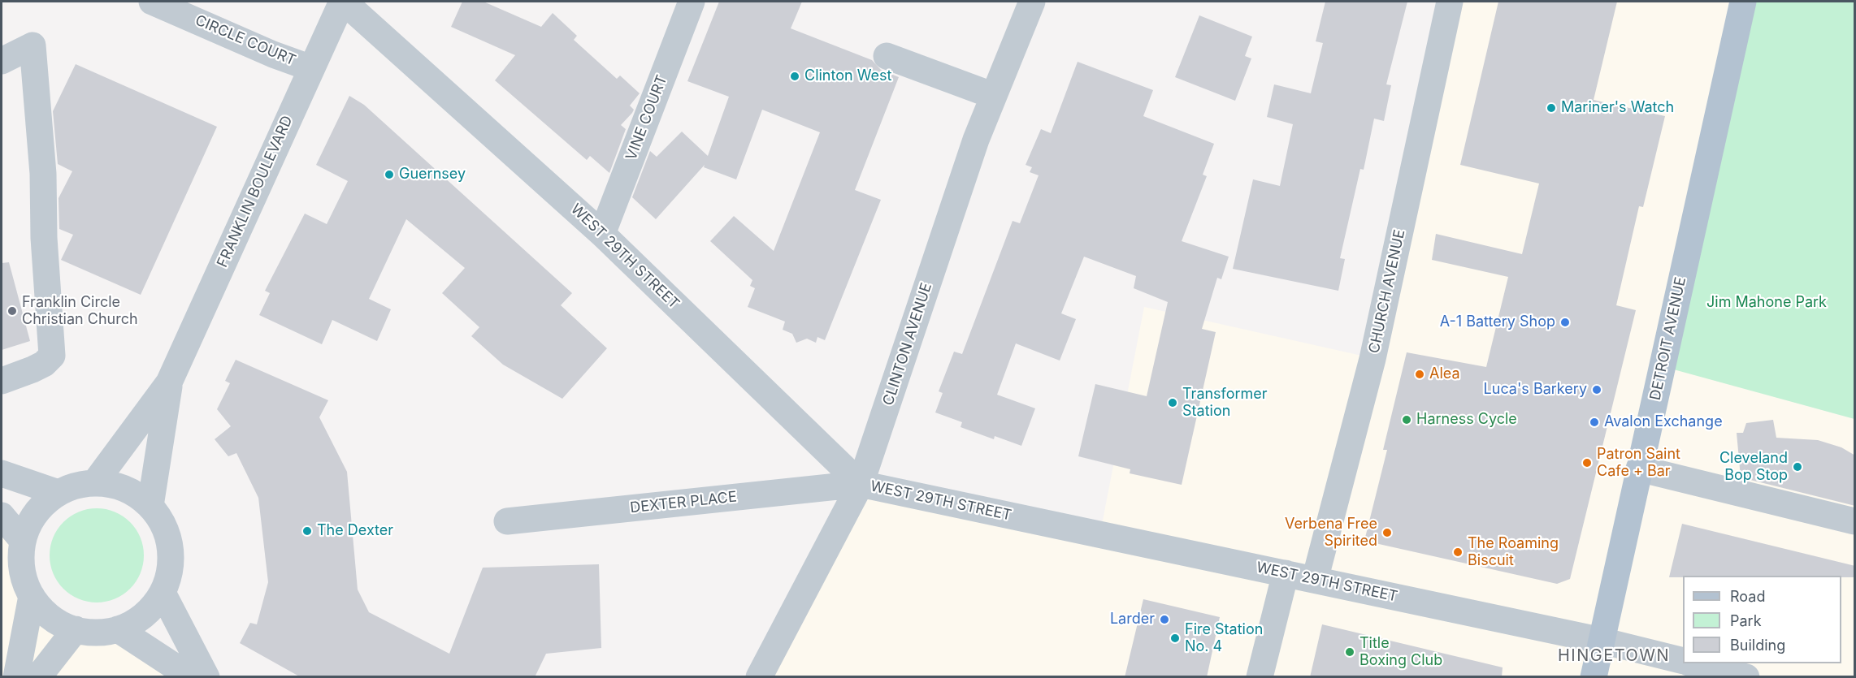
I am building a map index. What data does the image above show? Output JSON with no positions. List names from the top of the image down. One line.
{"streets":{"main road":["DETROIT AVENUE"],"street":["CIRCLE COURT","VINE COURT","FRANKLIN BOULEVARD","WEST 29TH STREET","CHURCH AVENUE","CLINTON AVENUE","DEXTER PLACE"]},"crossings":[["CIRCLE COURT","FRANKLIN BOULEVARD"],["VINE COURT","WEST 29TH STREET"],["FRANKLIN BOULEVARD","WEST 29TH STREET"],["WEST 29TH STREET","CHURCH AVENUE"],["WEST 29TH STREET","DETROIT AVENUE"],["WEST 29TH STREET","CLINTON AVENUE"],["WEST 29TH STREET","DEXTER PLACE"],["CLINTON AVENUE","DEXTER PLACE"]],"districts":["HINGETOWN"],"parks":["Jim Mahone Park"],"places":["Clinton West","Mariner's Watch","Guernsey","Franklin Circle Christian Church","A-1 Battery Shop","Alea","Luca's Barkery","Transformer Station","Harness Cycle","Avalon Exchange","Patron Saint Cafe + Bar","Cleveland Bop Stop","The Dexter","Verbena Free Spirited","The Roaming Biscuit","Larder","Fire Station No. 4","Title Boxing Club"],"legend":["Road","Park","Building"]}
